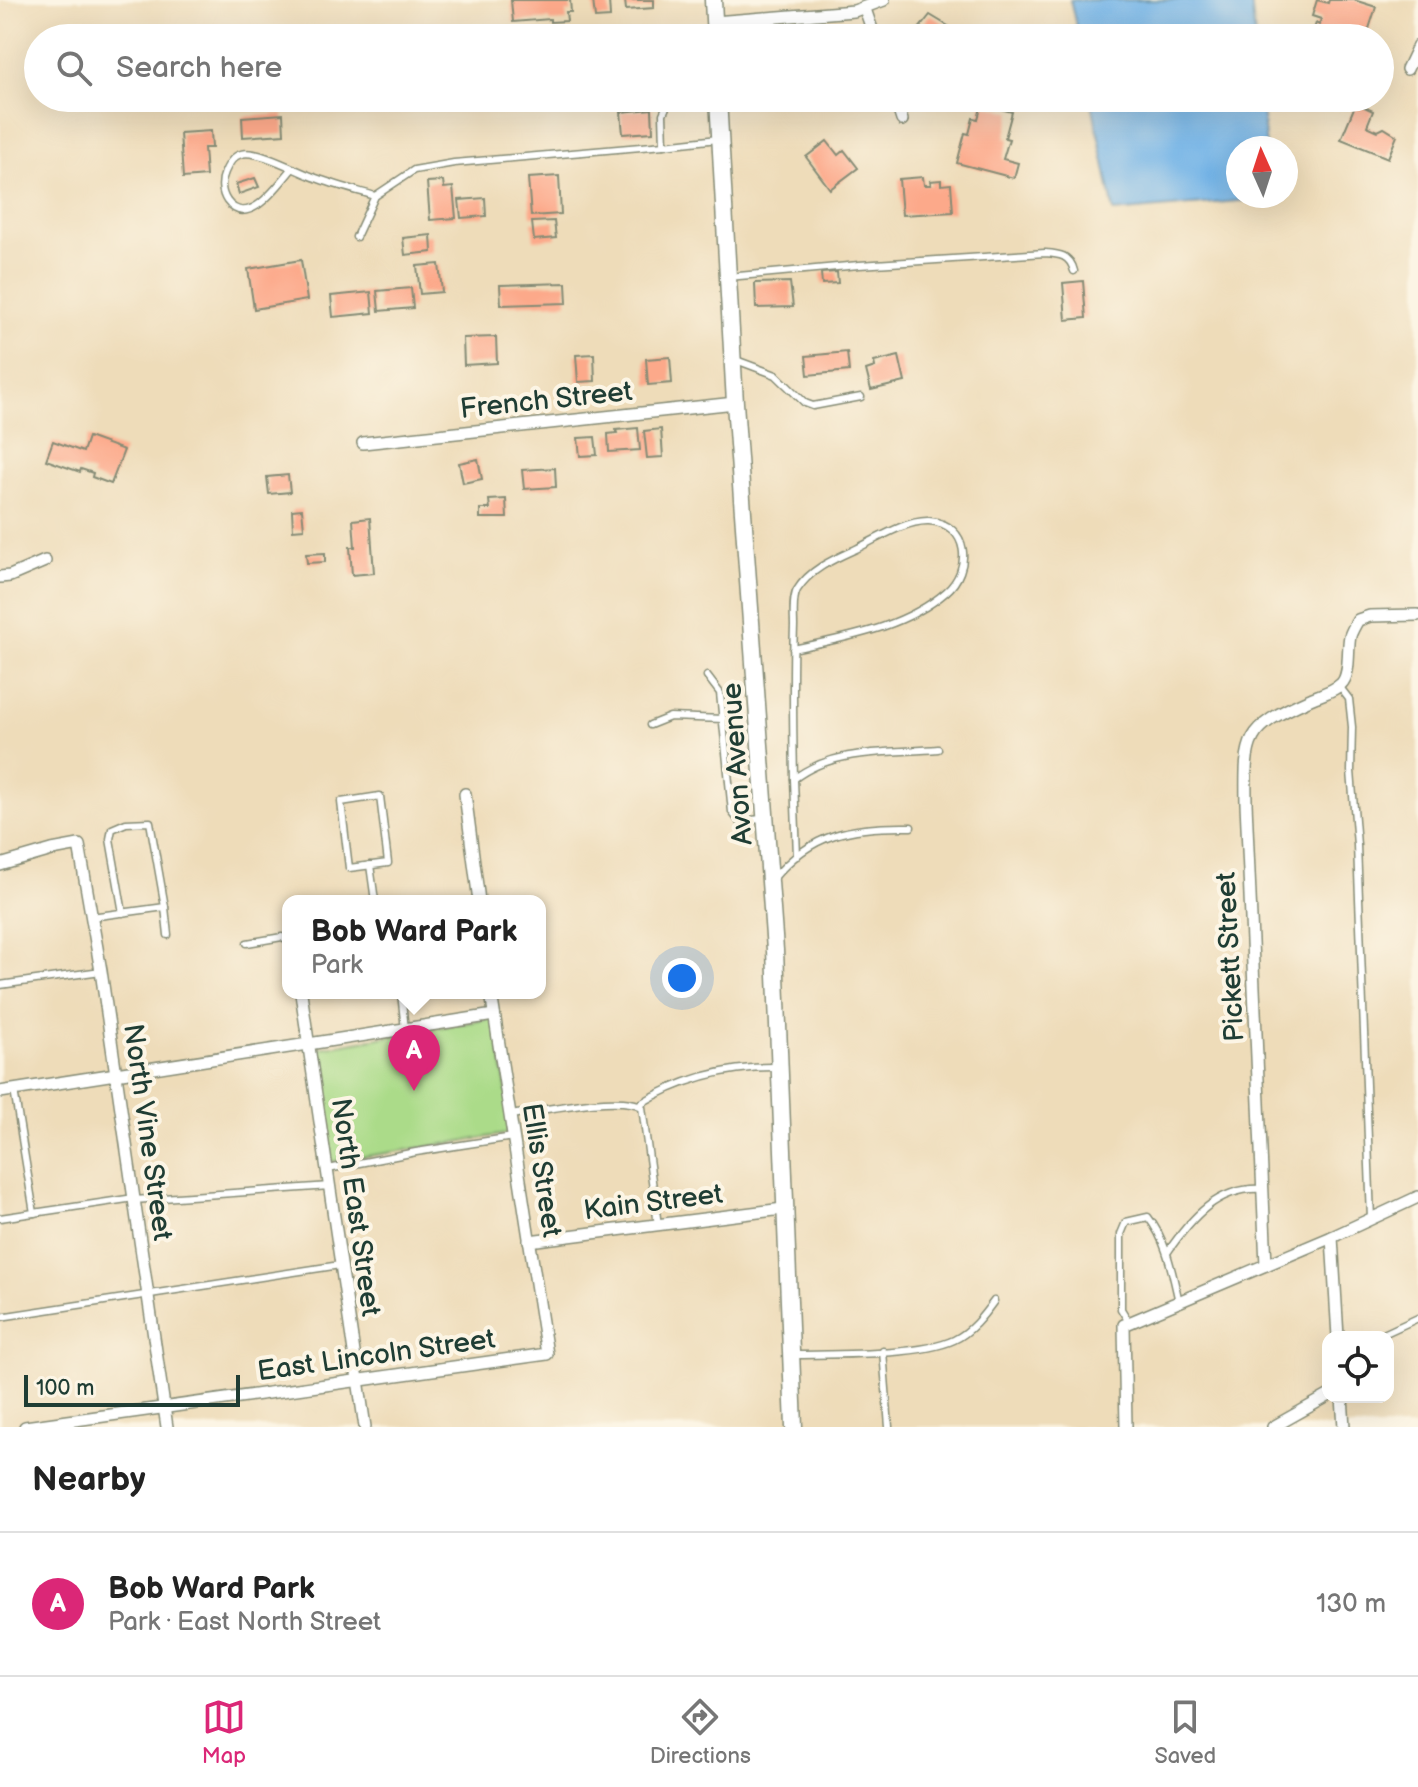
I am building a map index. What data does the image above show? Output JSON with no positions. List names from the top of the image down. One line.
{"streets":{"main road":["Avon Avenue"],"street":["French Street","Pickett Street","North Vine Street","Ellis Street","Kain Street","North East Street","East Lincoln Street"]},"crossings":[["French Street","Avon Avenue"],["Avon Avenue","Kain Street"],["North Vine Street","East Lincoln Street"],["Ellis Street","Kain Street"],["Ellis Street","East Lincoln Street"],["North East Street","East Lincoln Street"]],"scale_bar":"100 m","north":"top","page":{"search":"Search here","popup":["Bob Ward Park","Park"],"pins":"A","scale":"100 m","heading":"Nearby","list":[{"mark":"A","name":"Bob Ward Park","note":"Park · East North Street","value":"130 m"}],"nav":["Map","Directions","Saved"]}}
